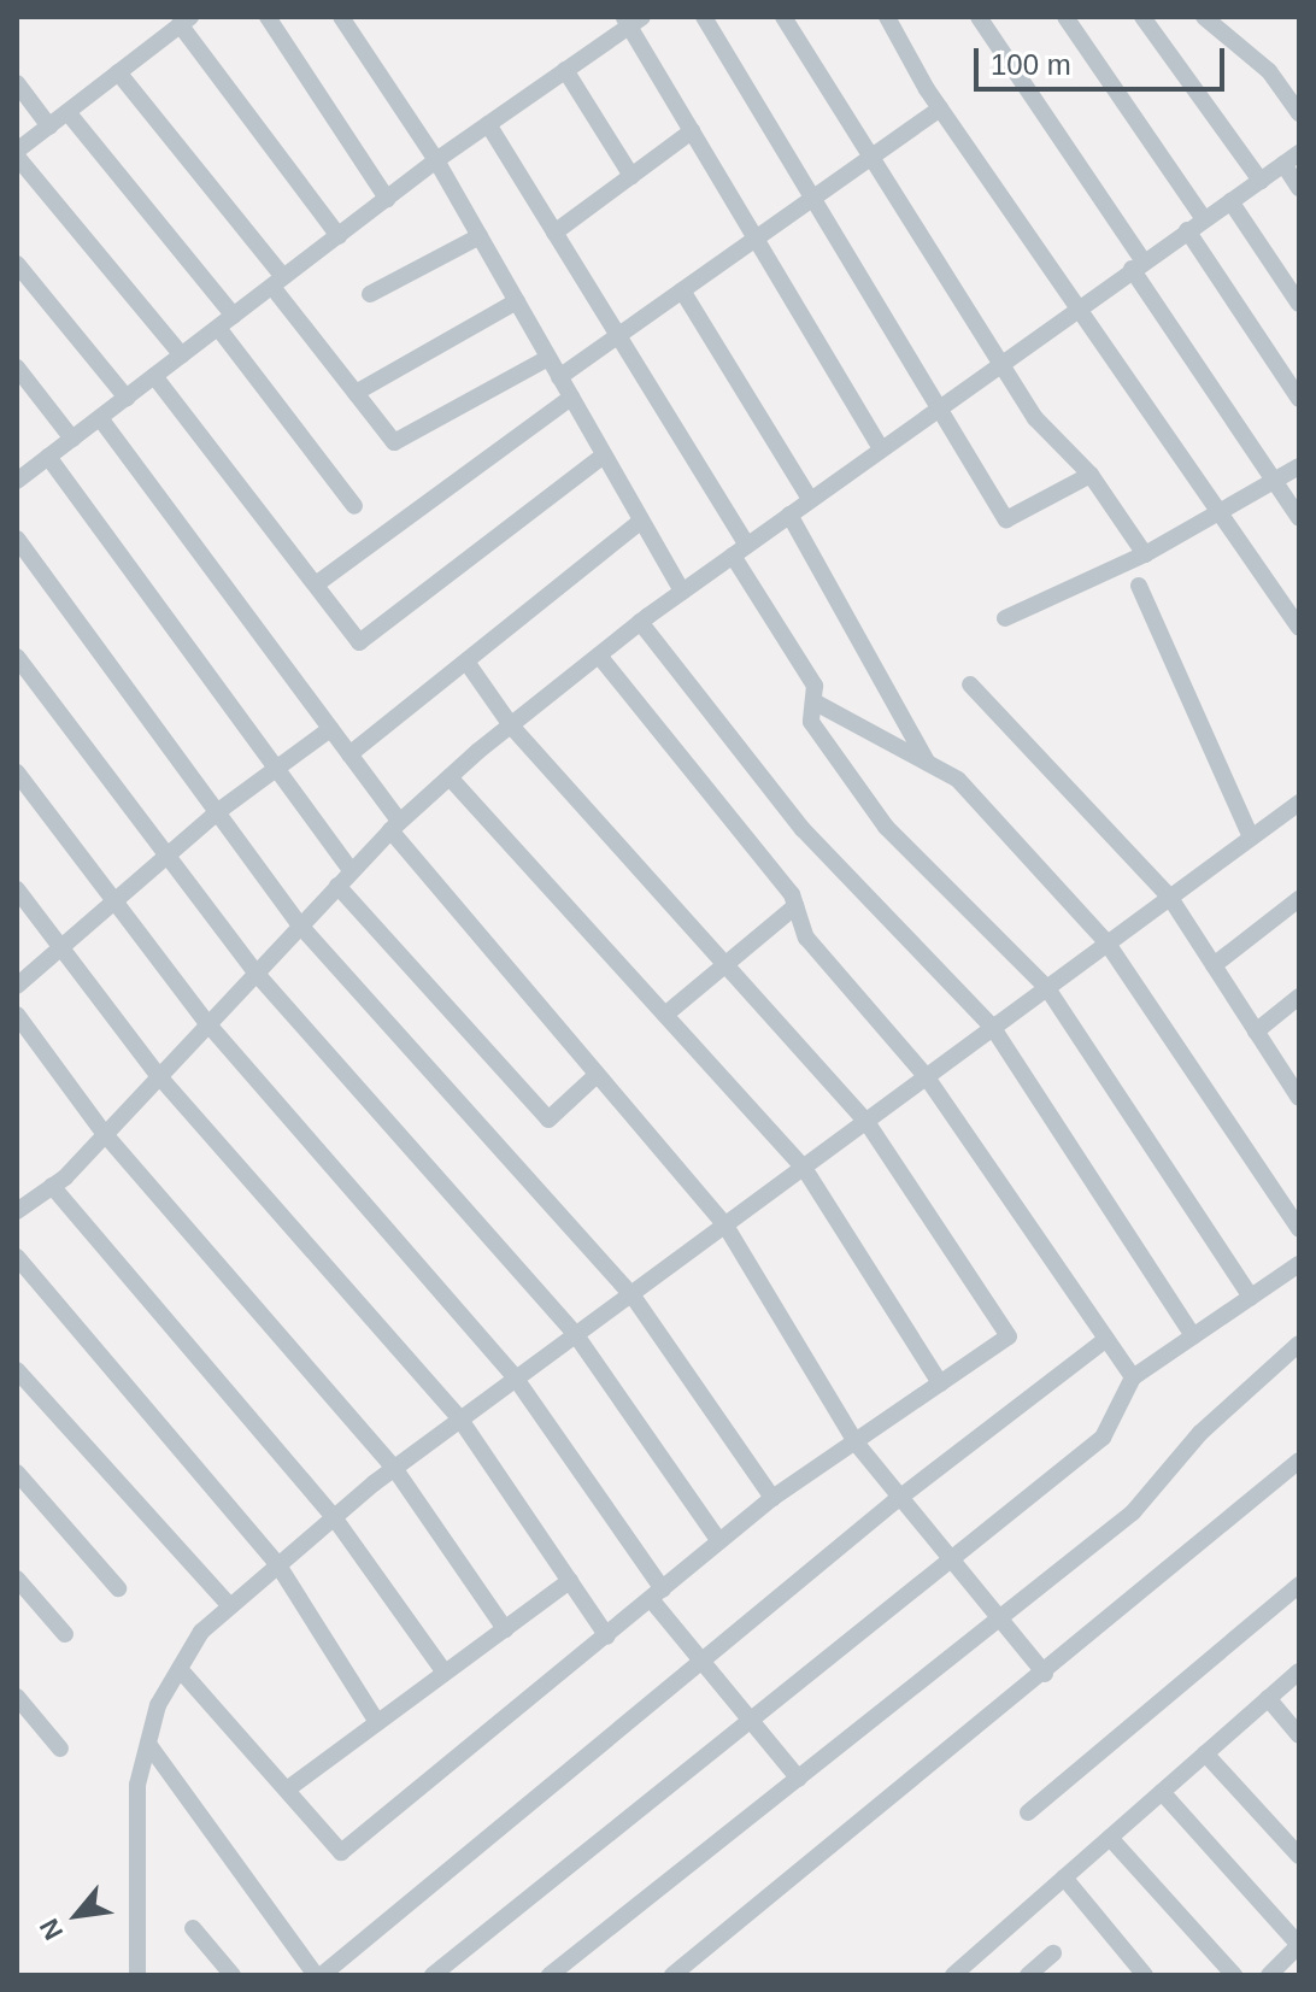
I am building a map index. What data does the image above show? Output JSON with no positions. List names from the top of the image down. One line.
{"scale_bar":"100 m","north":"bottom left"}
